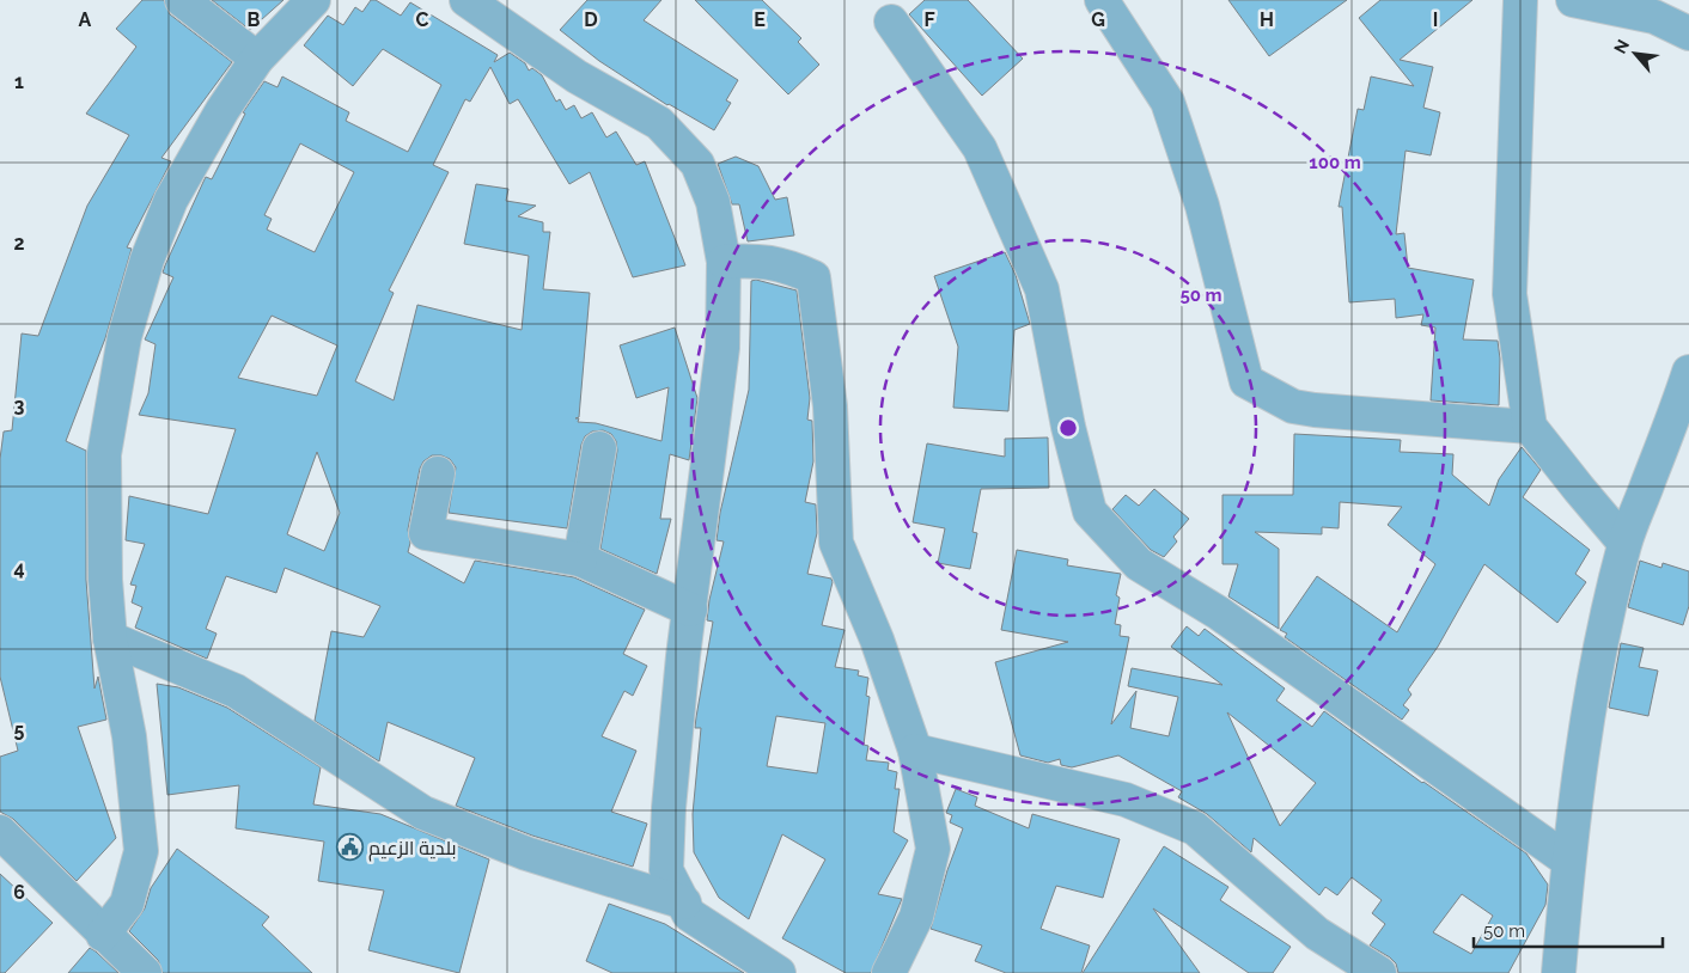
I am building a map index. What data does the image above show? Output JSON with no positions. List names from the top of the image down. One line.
{"places":{"public building":["بلدية الزعيم"]},"scale_bar":"50 m","north":"top left","grid":{"columns":["A","B","C","D","E","F","G","H","I"],"rows":["1","2","3","4","5","6"]},"rings":["100 m","50 m"]}
